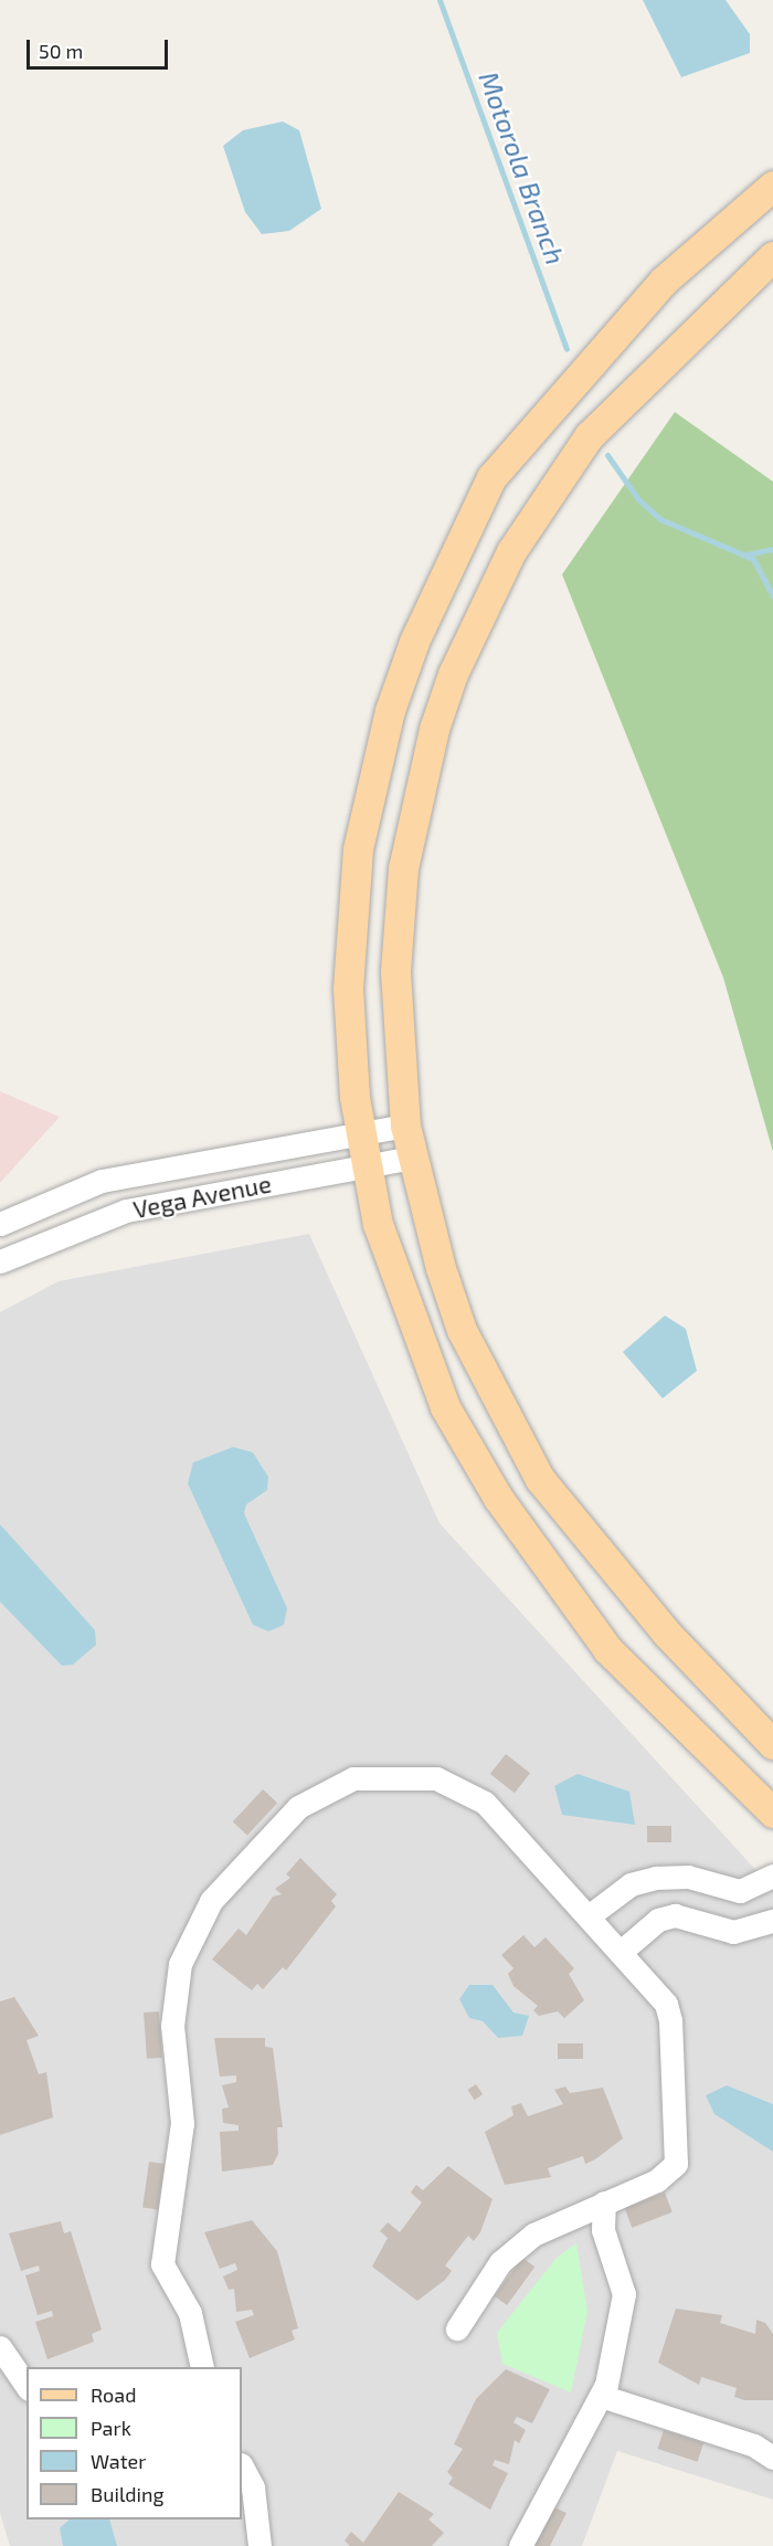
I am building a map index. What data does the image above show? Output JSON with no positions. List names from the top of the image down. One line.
{"streets":{"street":["Vega Avenue"]},"water":["Motorola Branch"],"legend":["Road","Park","Water","Building"],"scale_bar":"50 m"}
